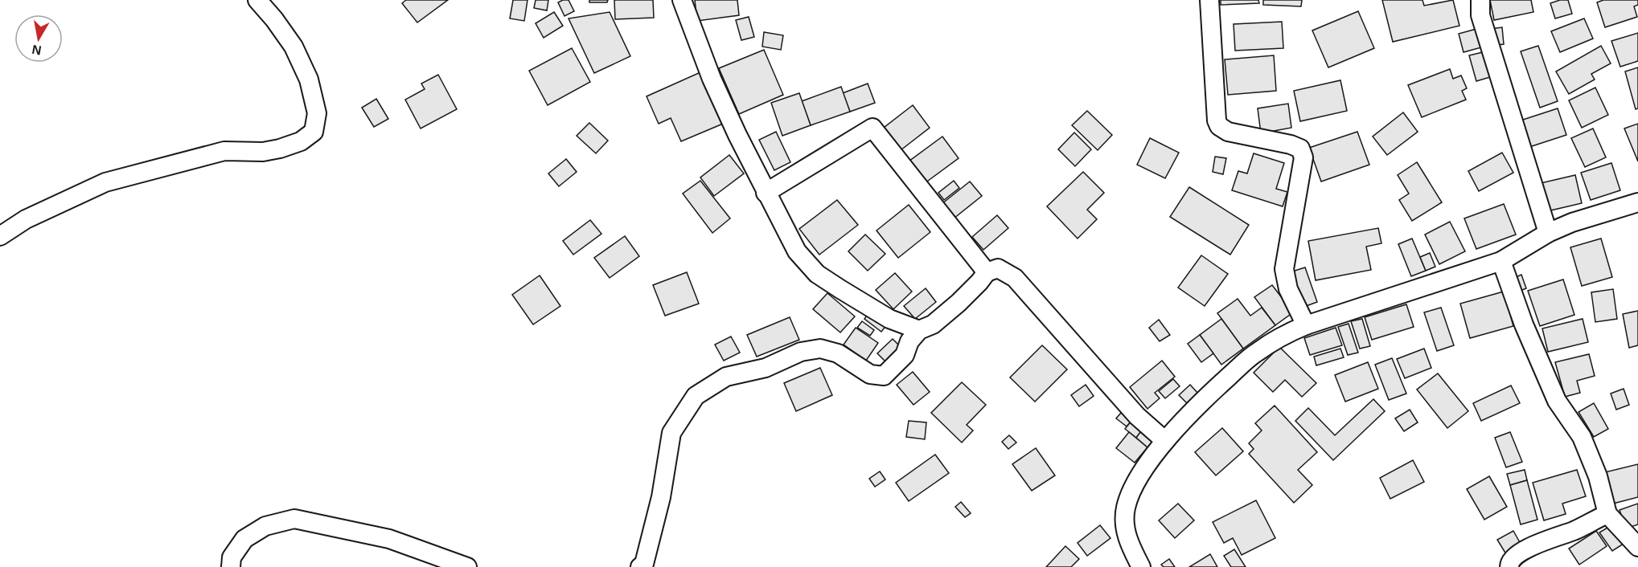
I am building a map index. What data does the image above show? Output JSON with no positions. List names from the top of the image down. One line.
{"north":"bottom"}
